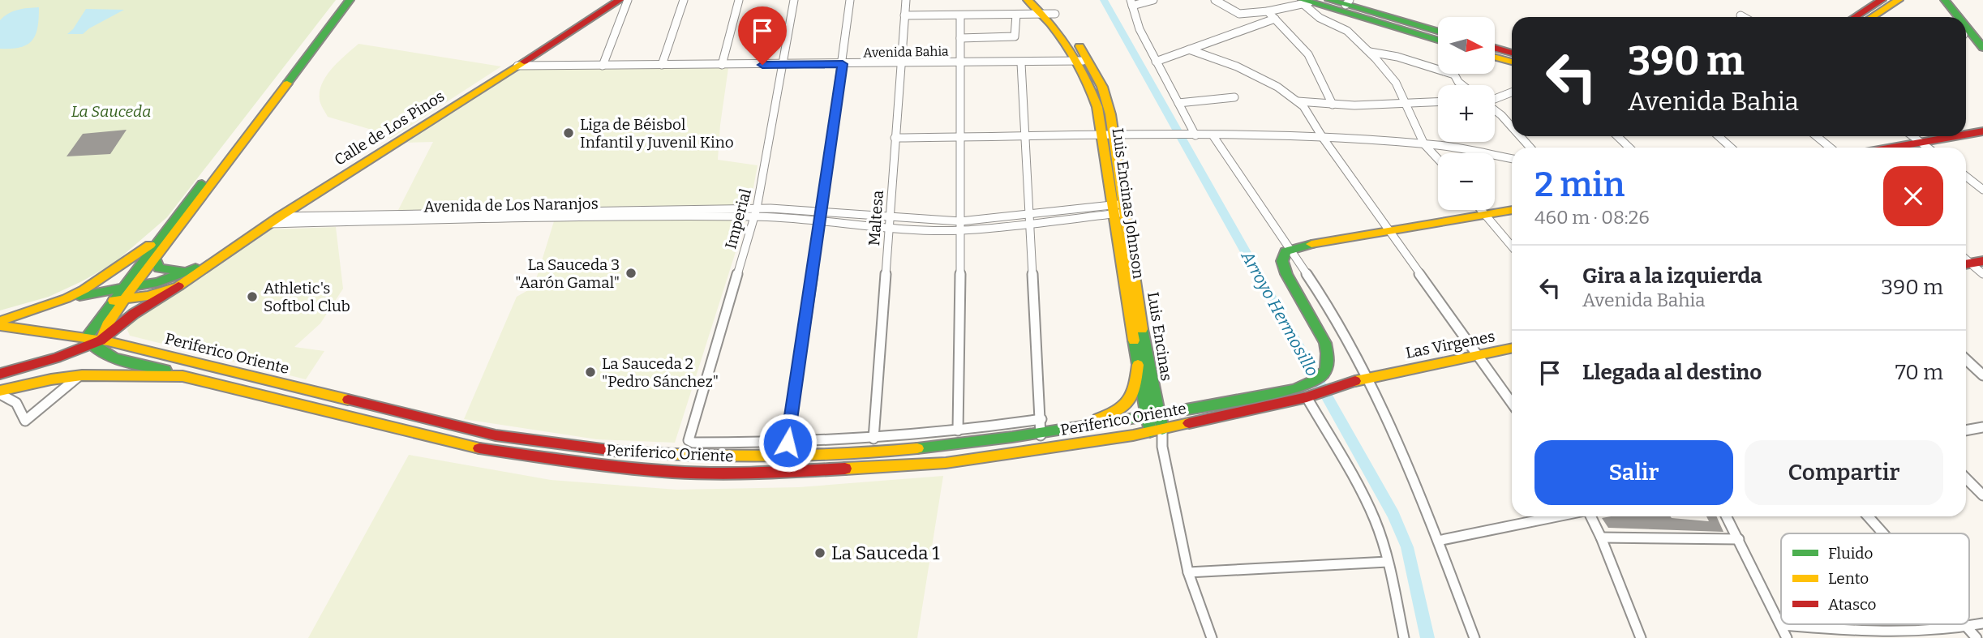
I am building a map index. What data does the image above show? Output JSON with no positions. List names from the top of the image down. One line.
{"streets":{"main road":["Calle de Los Pinos","Luis Encinas Johnson","Luis Encinas","Las Virgenes","Periferico Oriente"],"street":["Avenida Bahia","Avenida de Los Naranjos","Maltesa","Imperial"]},"crossings":[["Avenida Bahia","Calle de Los Pinos"],["Avenida Bahia","Luis Encinas Johnson"],["Avenida Bahia","Maltesa"],["Avenida Bahia","Imperial"],["Calle de Los Pinos","Avenida de Los Naranjos"],["Luis Encinas Johnson","Luis Encinas"],["Luis Encinas Johnson","Periferico Oriente"],["Avenida de Los Naranjos","Imperial"],["Luis Encinas","Periferico Oriente"],["Las Virgenes","Periferico Oriente"]],"water":["Arroyo Hermosillo"],"parks":["La Sauceda"],"places":["Liga de Béisbol Infantil y Juvenil Kino","La Sauceda 3 \"Aarón Gamal\"","Athletic's Softbol Club","La Sauceda 2 \"Pedro Sánchez\"","La Sauceda 1"],"legend":["Fluido","Lento","Atasco"],"north":"right","page":{"map_buttons":["+","−"],"turn":["390 m","Avenida Bahia"],"heading":["2 min","460 m · 08:26"],"list":[{"name":"Gira a la izquierda","note":"Avenida Bahia","value":"390 m"},{"name":"Llegada al destino","value":"70 m"}],"buttons":["Salir","Compartir"]}}
